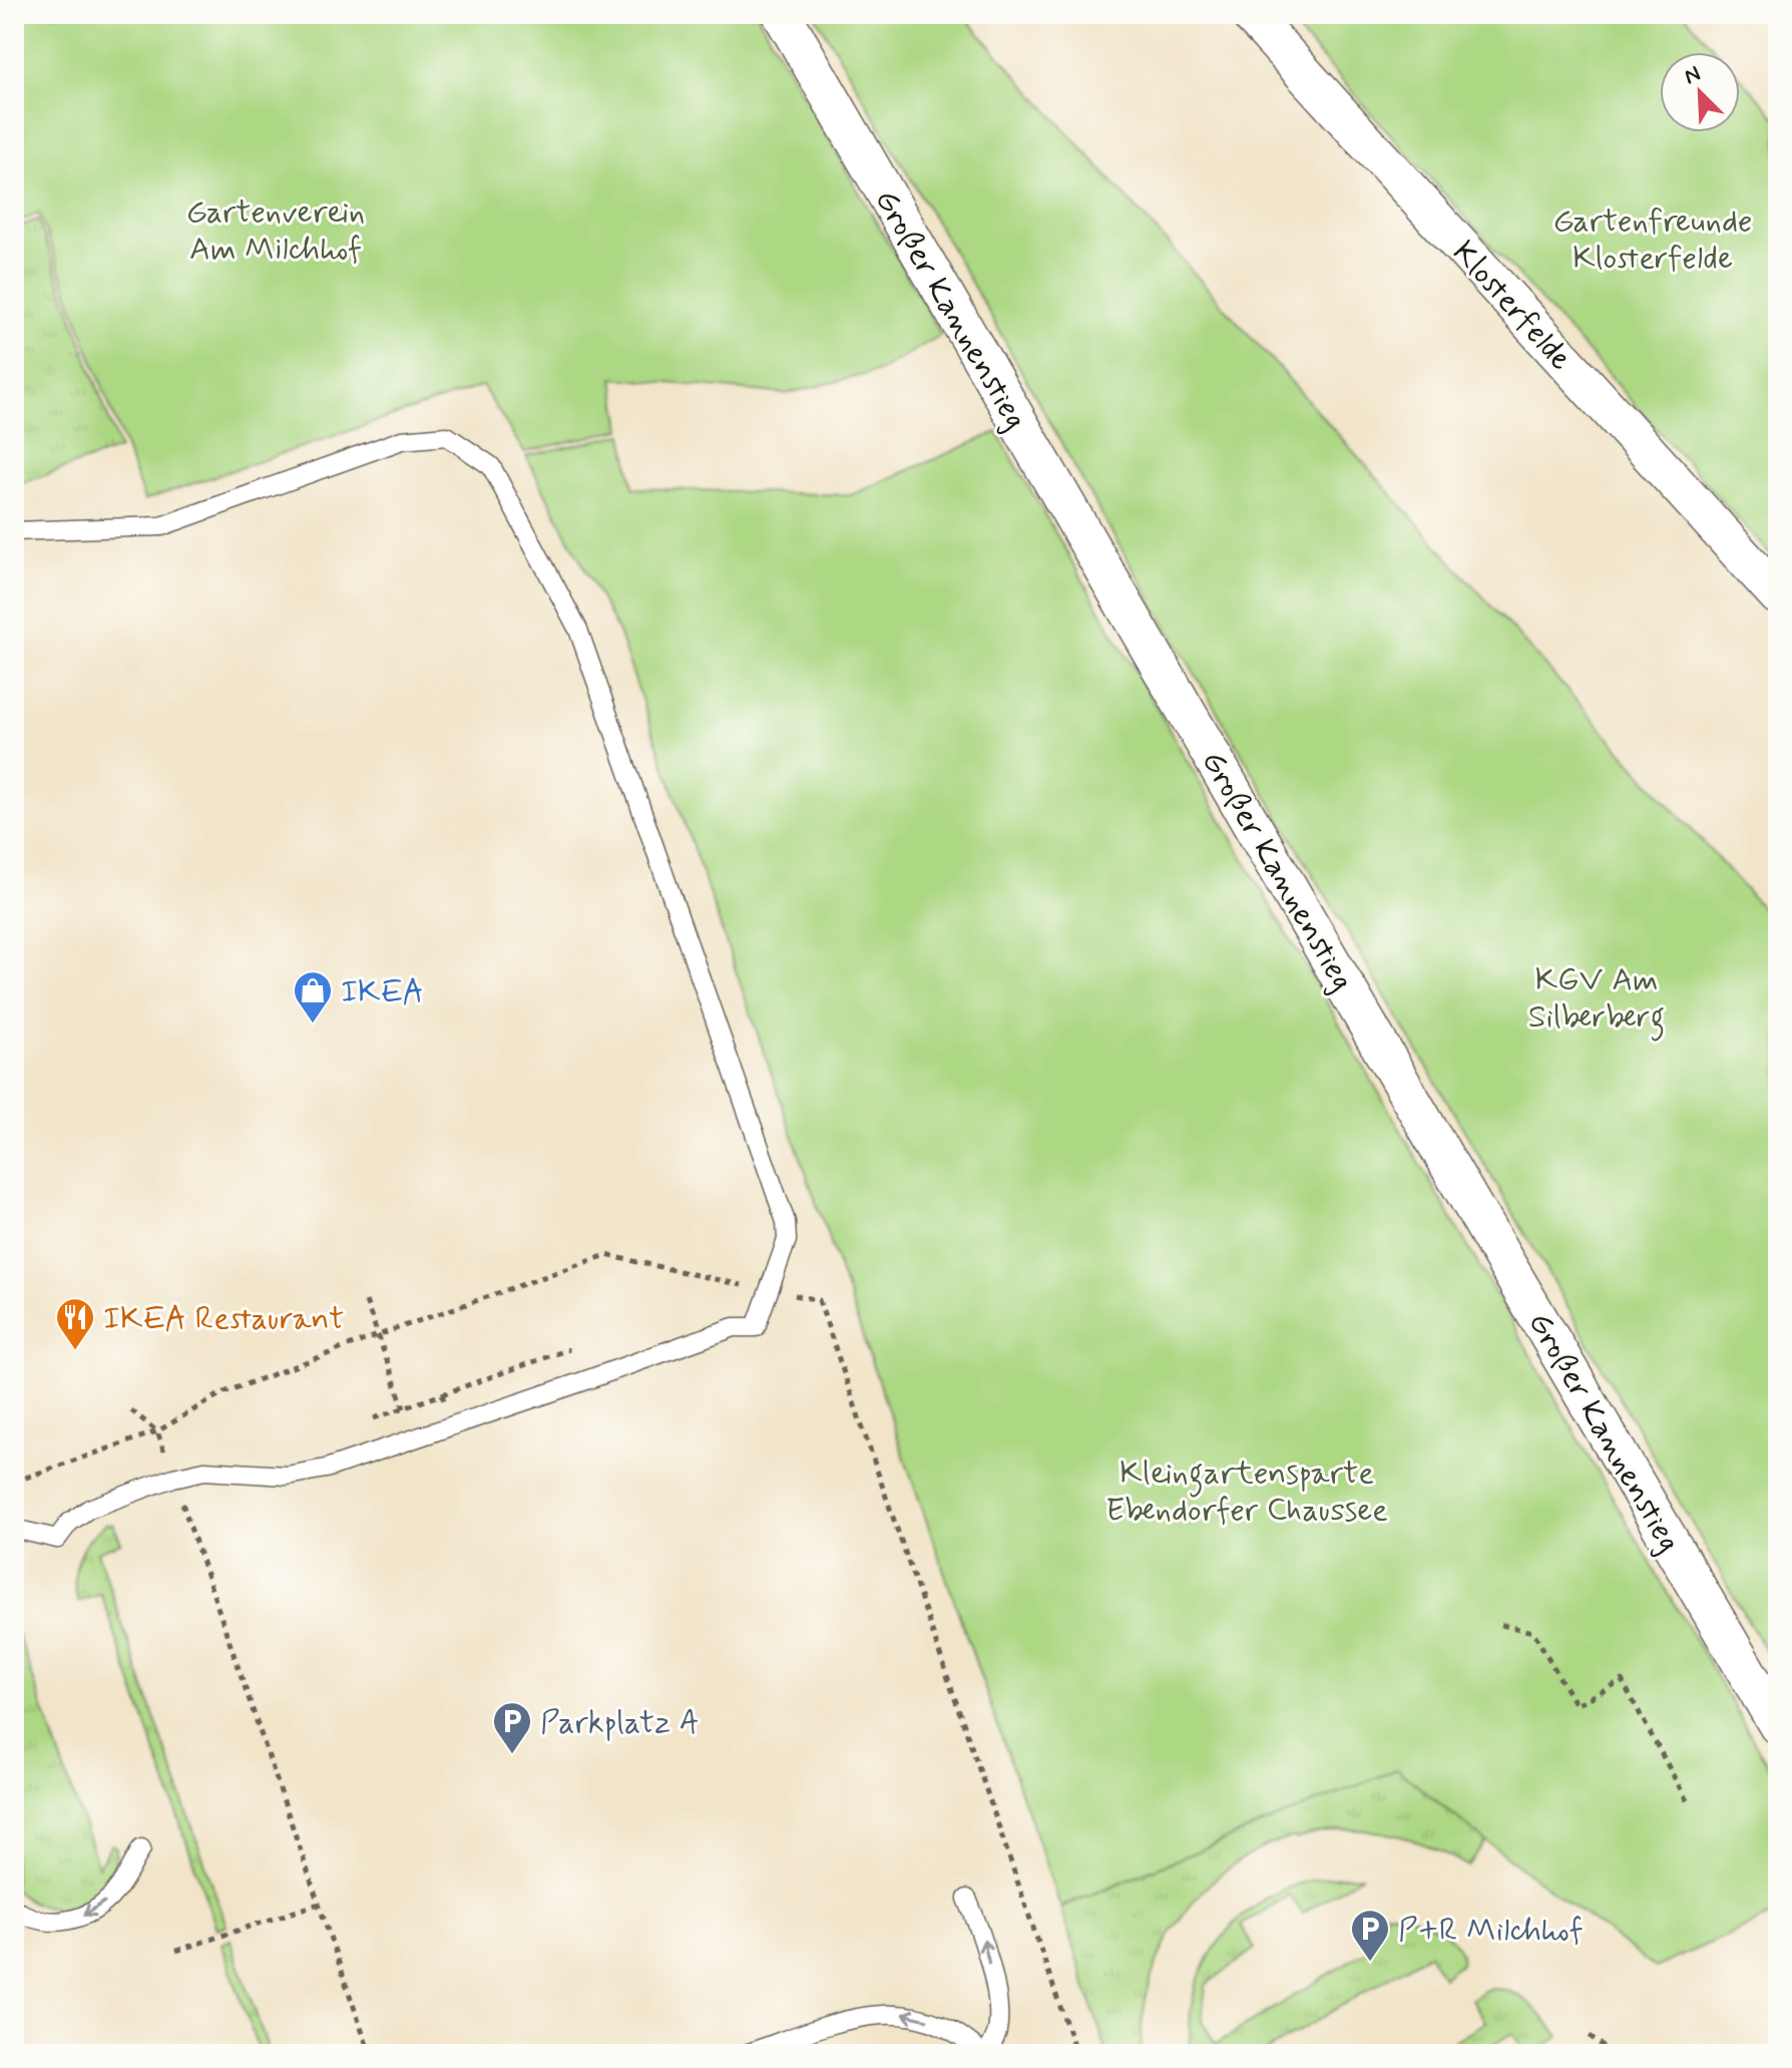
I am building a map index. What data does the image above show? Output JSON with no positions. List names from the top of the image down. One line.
{"streets":{"street":["Klosterfelde","Großer Kannenstieg"]},"parks":["Gartenverein Am Milchhof","Gartenfreunde Klosterfelde","KGV Am Silberberg","Kleingartensparte Ebendorfer Chaussee"],"places":{"shop":["IKEA"],"restaurant":["IKEA Restaurant"],"parking":["Parkplatz A","P+R Milchhof"]},"north":"top left"}
